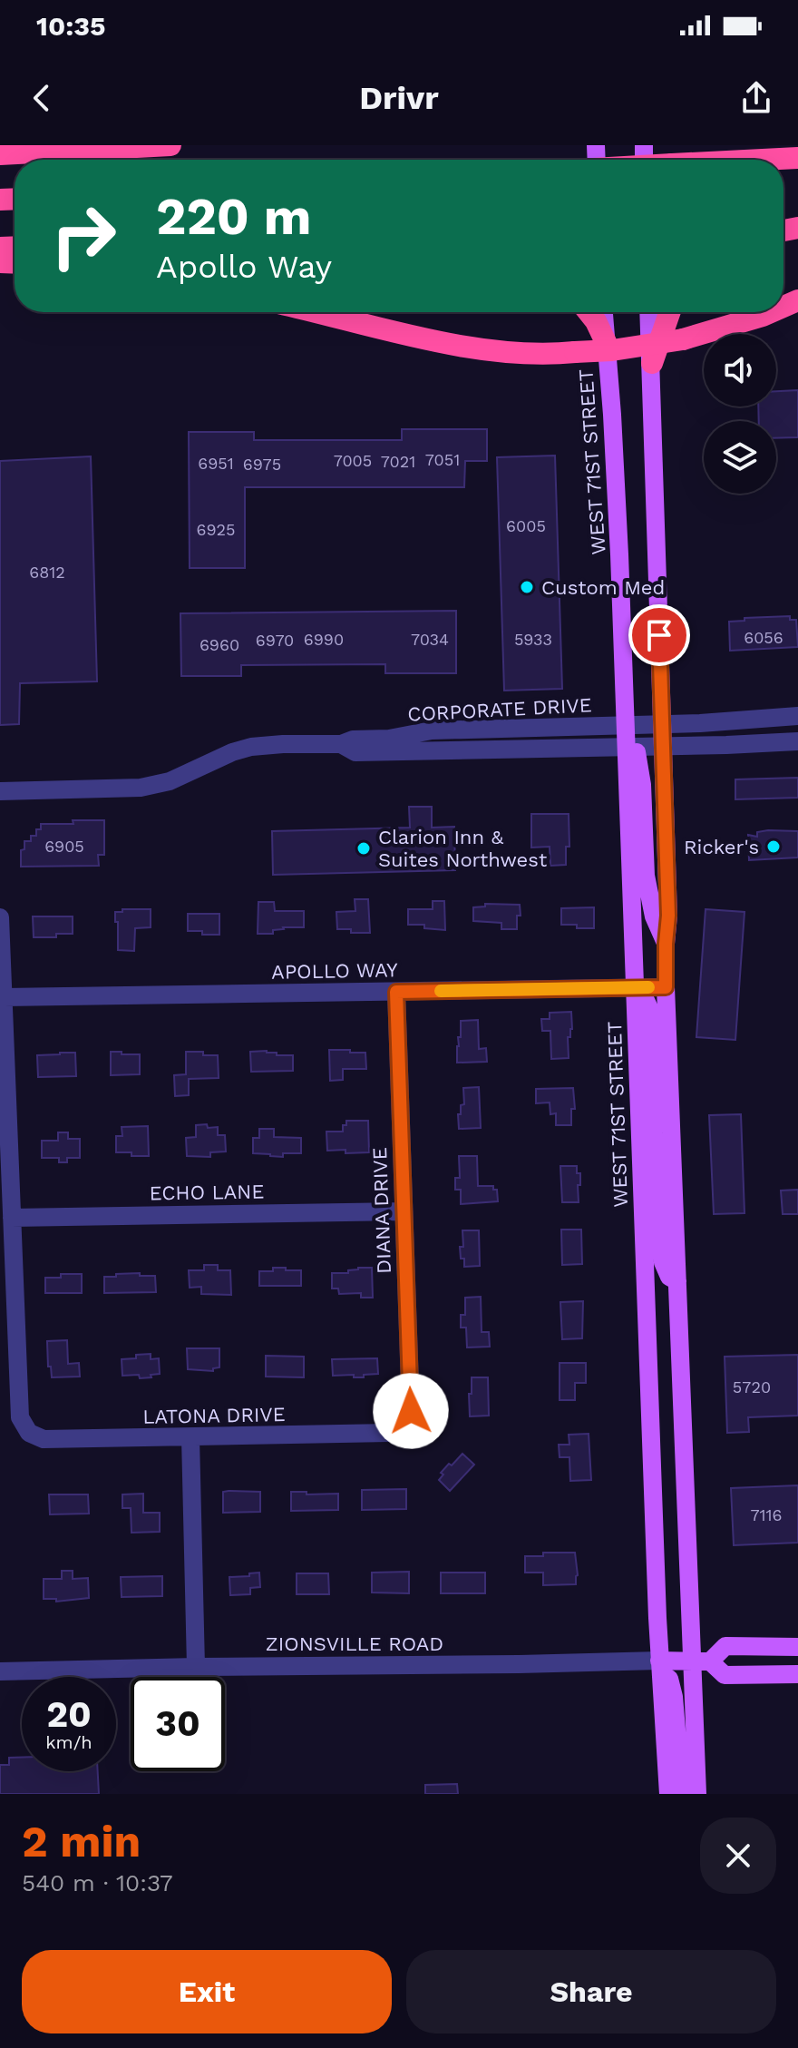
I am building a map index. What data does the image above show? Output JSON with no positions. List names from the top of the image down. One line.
{"streets":{"main road":["WEST 71ST STREET","ZIONSVILLE ROAD"],"street":["CORPORATE DRIVE","APOLLO WAY","ECHO LANE","DIANA DRIVE","LATONA DRIVE"]},"crossings":[["WEST 71ST STREET","CORPORATE DRIVE"],["WEST 71ST STREET","APOLLO WAY"],["WEST 71ST STREET","ZIONSVILLE ROAD"],["APOLLO WAY","DIANA DRIVE"],["ECHO LANE","DIANA DRIVE"],["ECHO LANE","LATONA DRIVE"],["DIANA DRIVE","LATONA DRIVE"]],"places":["Custom Med","Ricker's","Clarion Inn & Suites Northwest"],"house_numbers":["7051","7005","7021","6951","6975","6005","6925","6812","6056","6990","7034","5933","6970","6960","6905","5720","7116"],"page":{"status":"10:35","header":"Drivr","turn":["220 m","Apollo Way"],"speed":"20 km/h","limit":"30","heading":["2 min","540 m · 10:37"],"buttons":["Exit","Share"]}}
